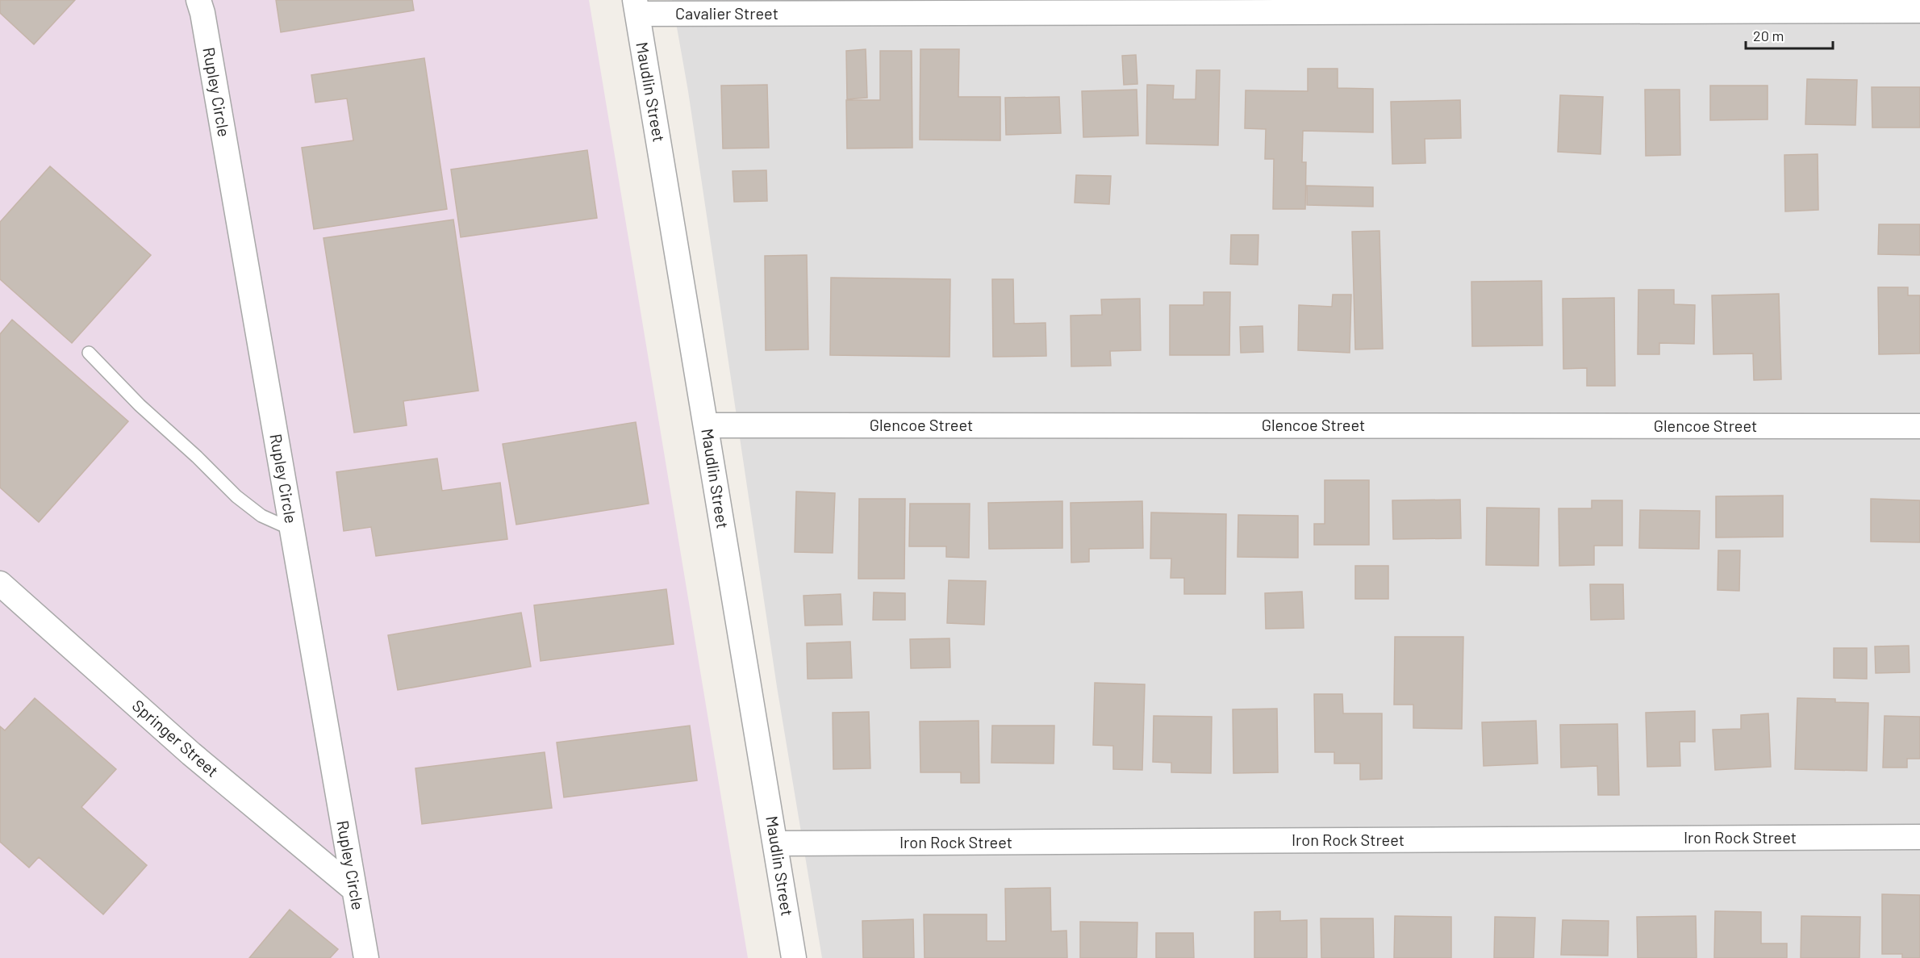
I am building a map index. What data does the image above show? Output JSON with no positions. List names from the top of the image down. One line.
{"streets":{"street":["Cavalier Street","Rupley Circle","Maudlin Street","Glencoe Street","Springer Street","Iron Rock Street"]},"crossings":[["Cavalier Street","Maudlin Street"],["Rupley Circle","Springer Street"],["Maudlin Street","Glencoe Street"],["Maudlin Street","Iron Rock Street"]],"scale_bar":"20 m"}
